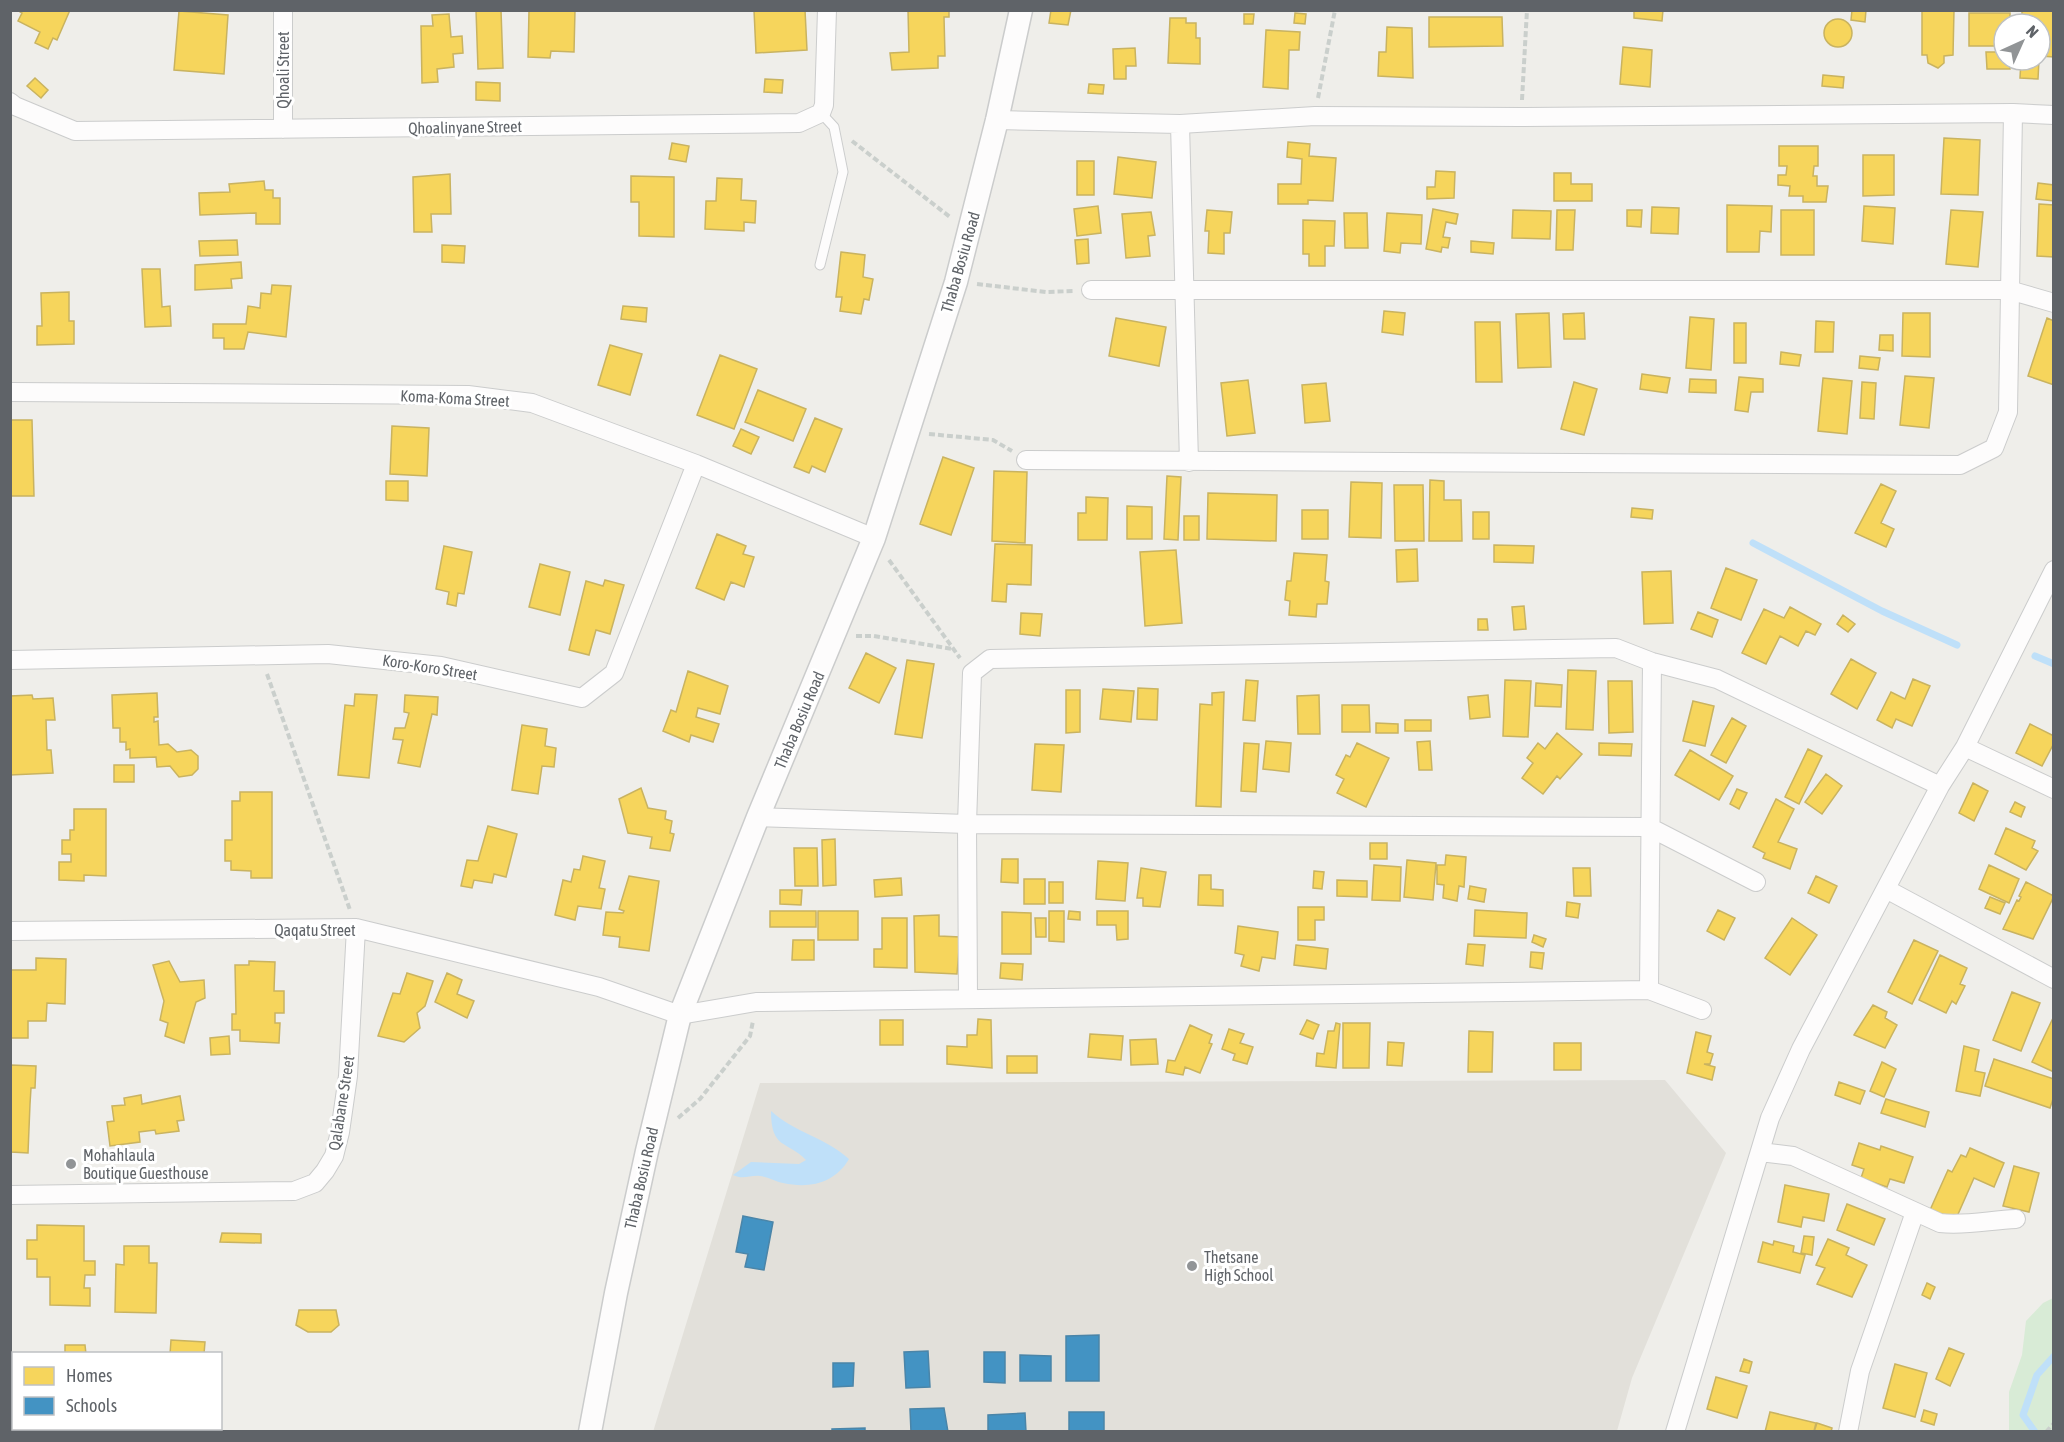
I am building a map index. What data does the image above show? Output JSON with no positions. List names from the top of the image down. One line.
{"streets":{"street":["Qhoali Street","Qhoalinyane Street","Thaba Bosiu Road","Koma-Koma Street","Koro-Koro Street","Qaqatu Street","Qalabane Street"]},"crossings":[["Qhoali Street","Qhoalinyane Street"],["Thaba Bosiu Road","Koma-Koma Street"],["Thaba Bosiu Road","Qaqatu Street"],["Koma-Koma Street","Koro-Koro Street"],["Qaqatu Street","Qalabane Street"]],"places":["Mohahlaula Boutique Guesthouse","Thetsane High School"],"legend":["Homes","Schools"],"north":"top right"}
